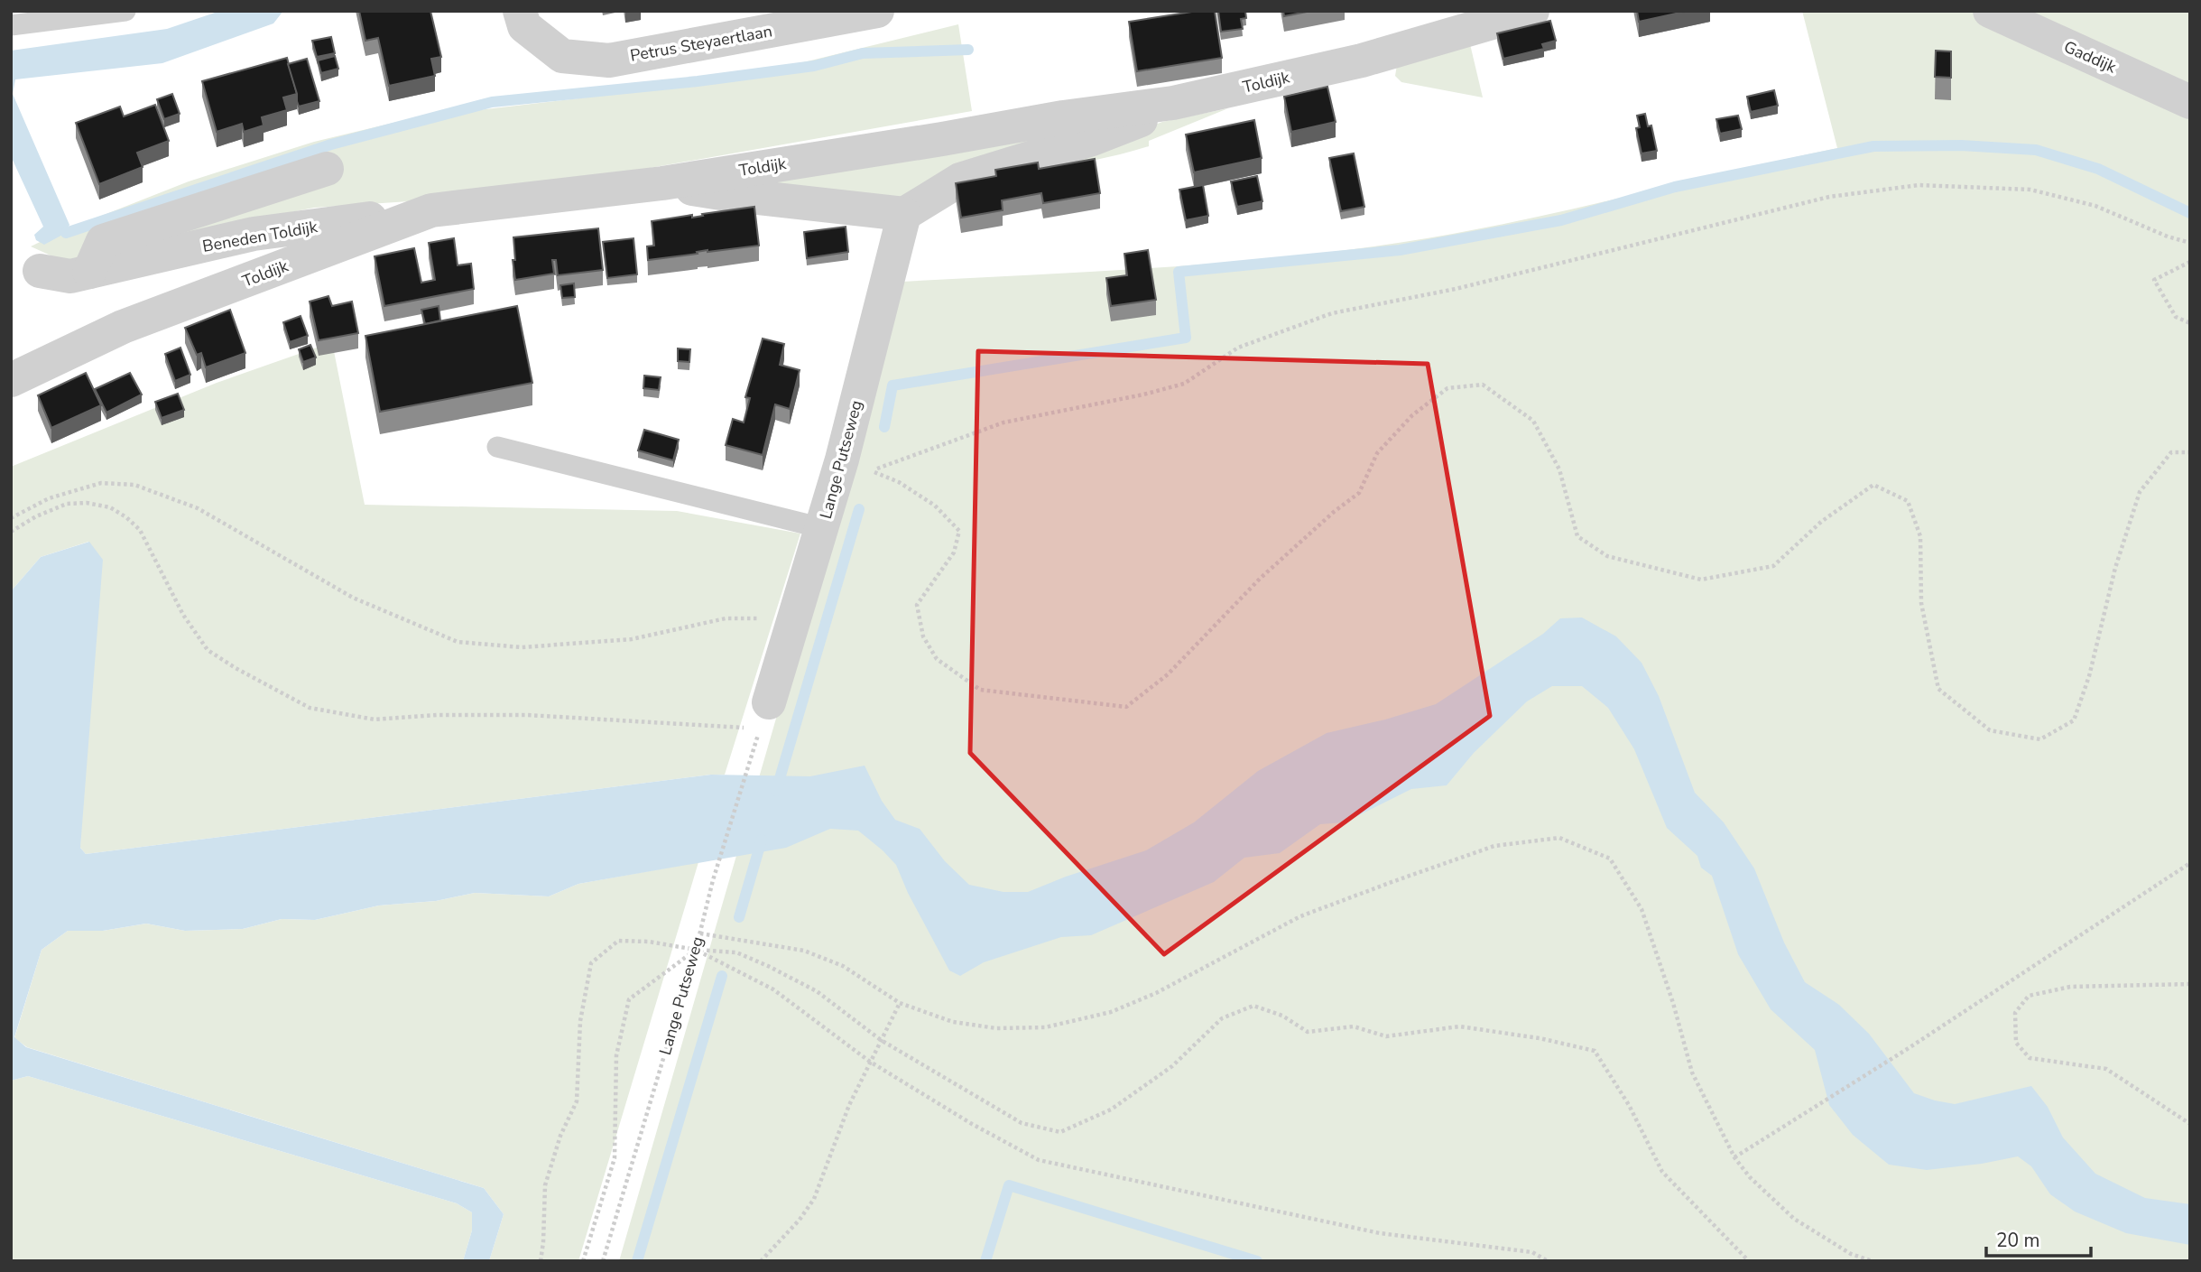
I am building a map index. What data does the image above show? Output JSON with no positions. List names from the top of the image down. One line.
{"streets":{"street":["Petrus Steyaertlaan","Gaddijk","Toldijk","Beneden Toldijk","Lange Putseweg"]},"crossings":[["Toldijk","Beneden Toldijk"]],"scale_bar":"20 m"}
